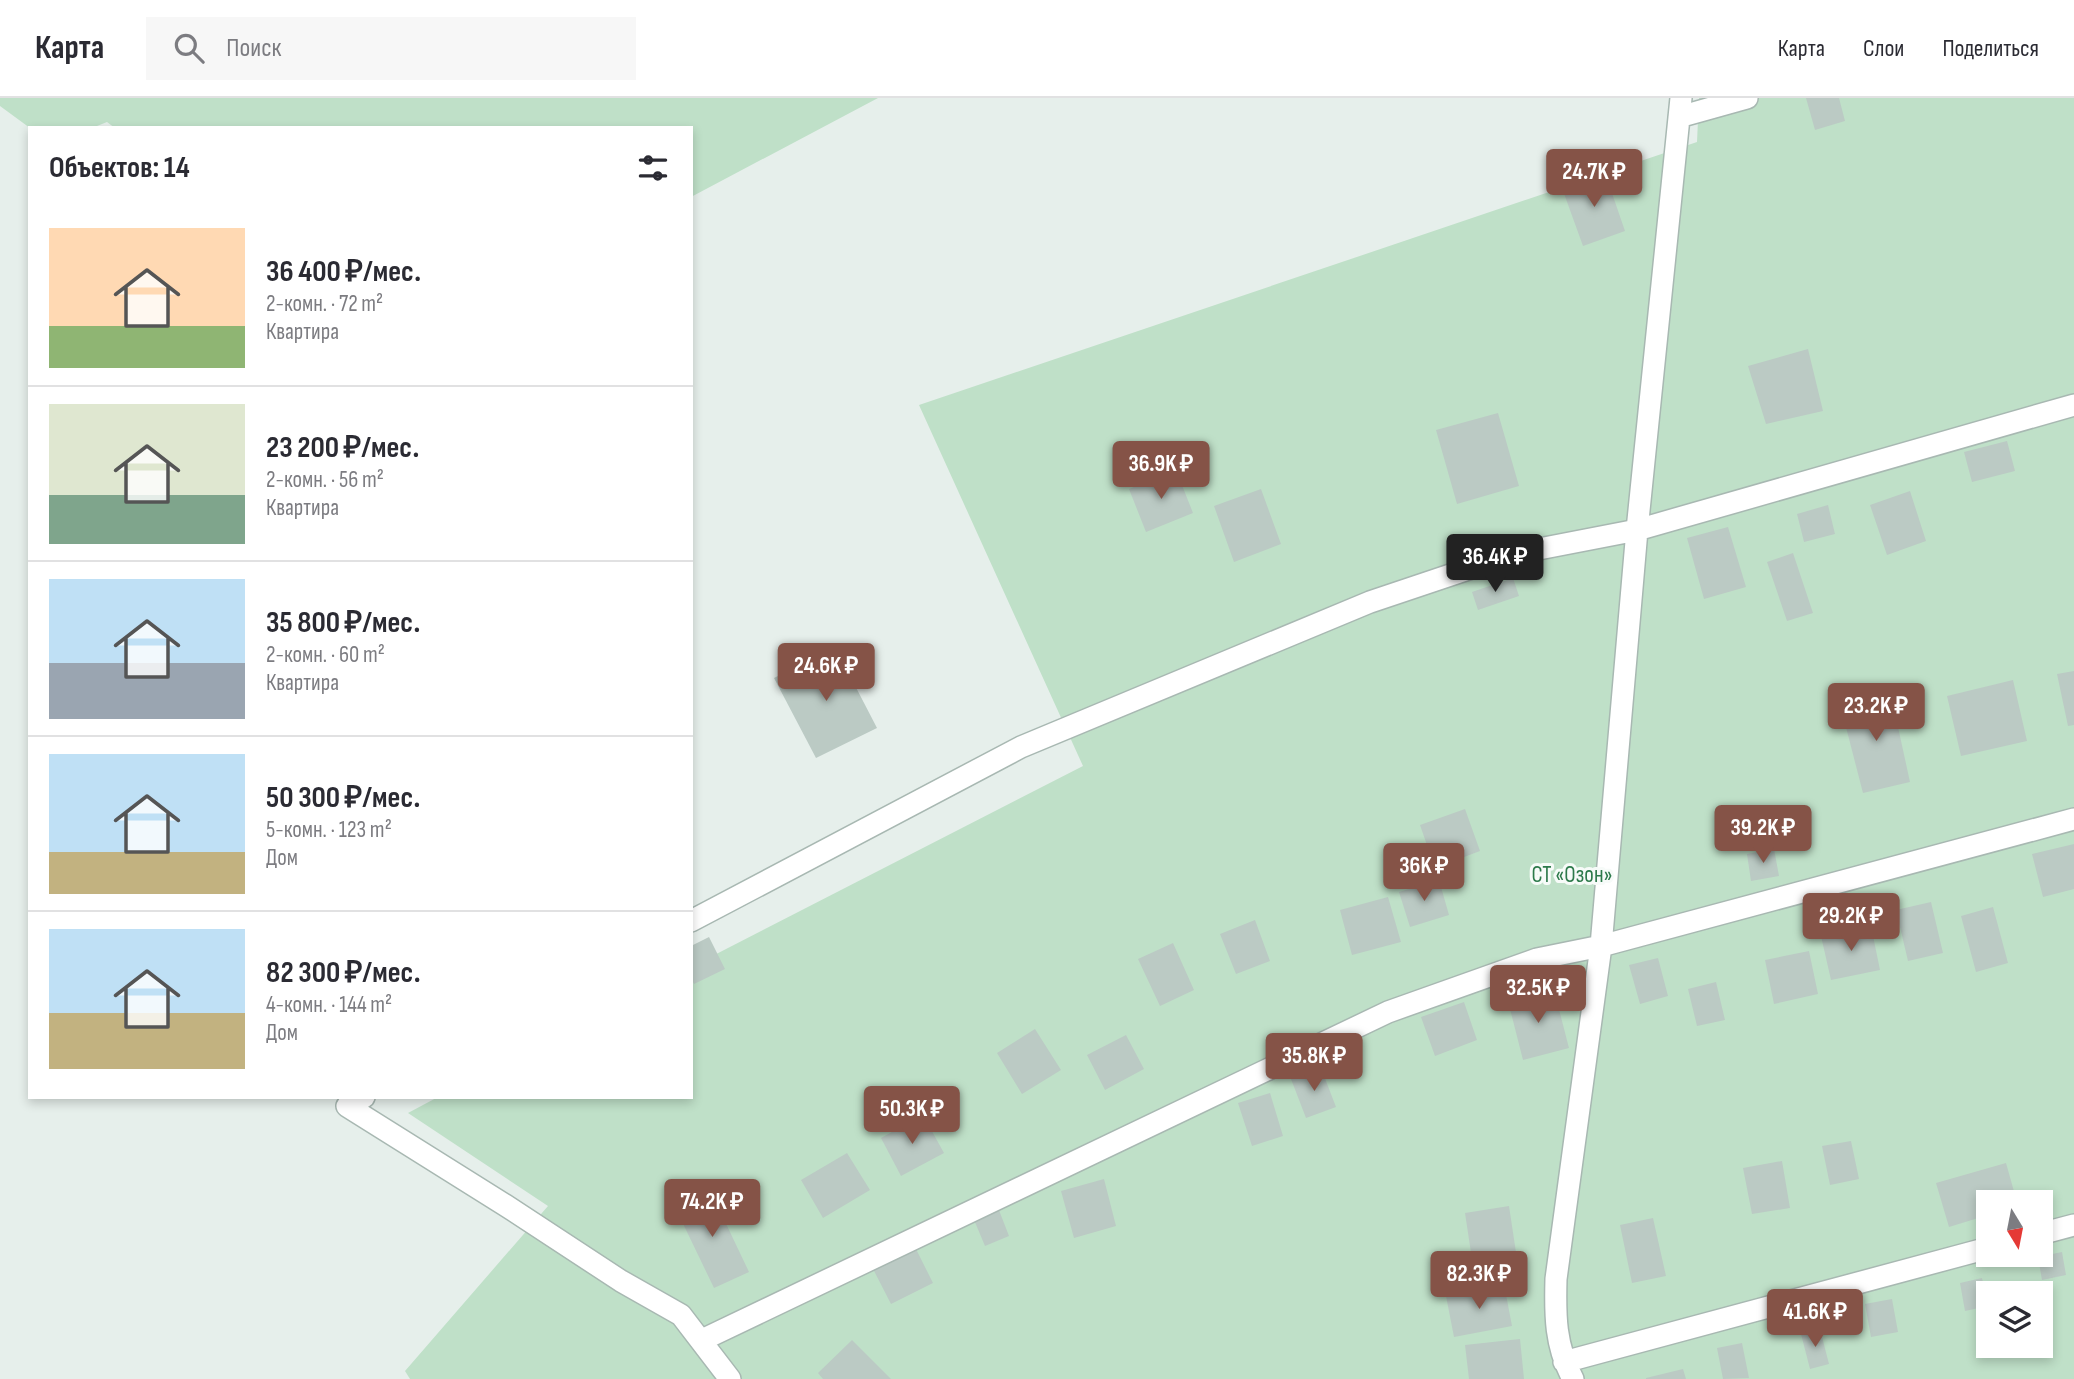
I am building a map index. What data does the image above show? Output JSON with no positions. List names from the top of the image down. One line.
{"parks":["СТ «Озон»"],"north":"bottom","page":{"header":"Карта","search":"Поиск","nav":["Карта","Слои","Поделиться"],"heading":"Объектов: 14","price":["24.7K ₽","36.9K ₽","36.4K ₽","24.6K ₽","23.2K ₽","39.2K ₽","36K ₽","29.2K ₽","32.5K ₽","35.8K ₽","50.3K ₽","74.2K ₽","82.3K ₽","41.6K ₽"],"list":[{"name":"36 400 ₽/мес.","note":"2-комн. · 72 m² · Квартира"},{"name":"23 200 ₽/мес.","note":"2-комн. · 56 m² · Квартира"},{"name":"35 800 ₽/мес.","note":"2-комн. · 60 m² · Квартира"},{"name":"50 300 ₽/мес.","note":"5-комн. · 123 m² · Дом"},{"name":"82 300 ₽/мес.","note":"4-комн. · 144 m² · Дом"}]}}
